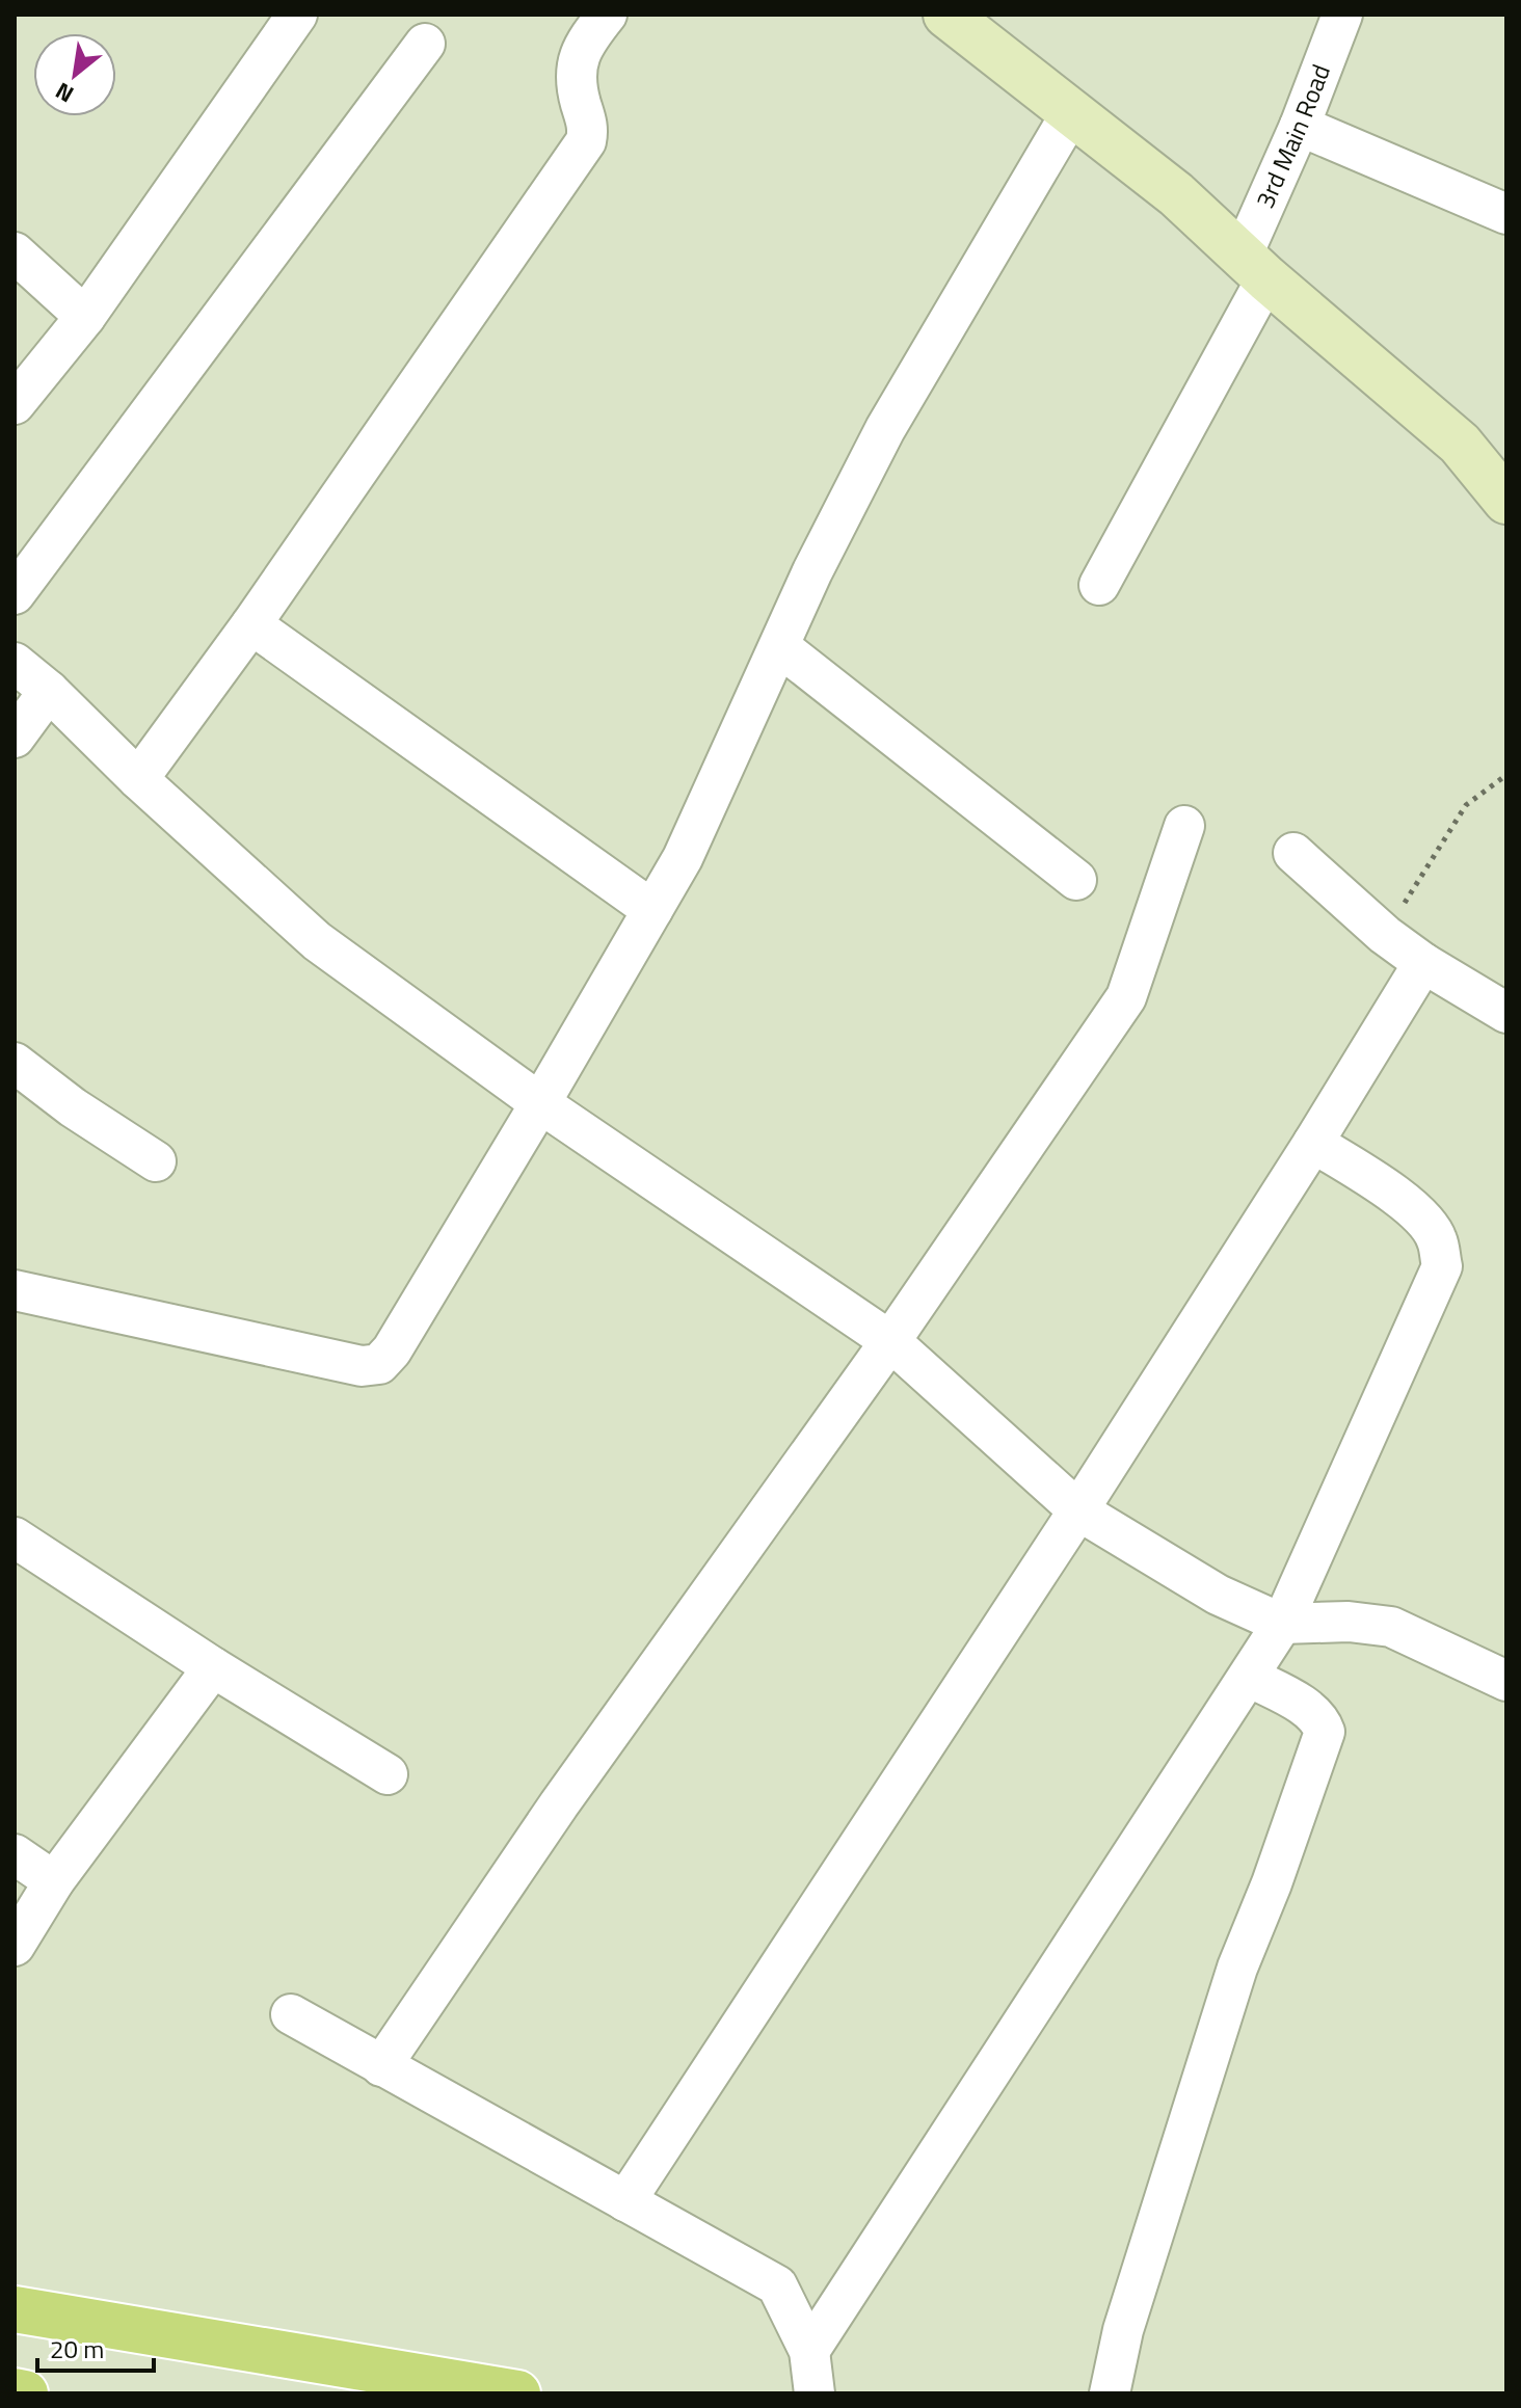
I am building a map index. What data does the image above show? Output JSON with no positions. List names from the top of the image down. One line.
{"streets":{"street":["3rd Main Road"]},"scale_bar":"20 m","north":"bottom left"}
